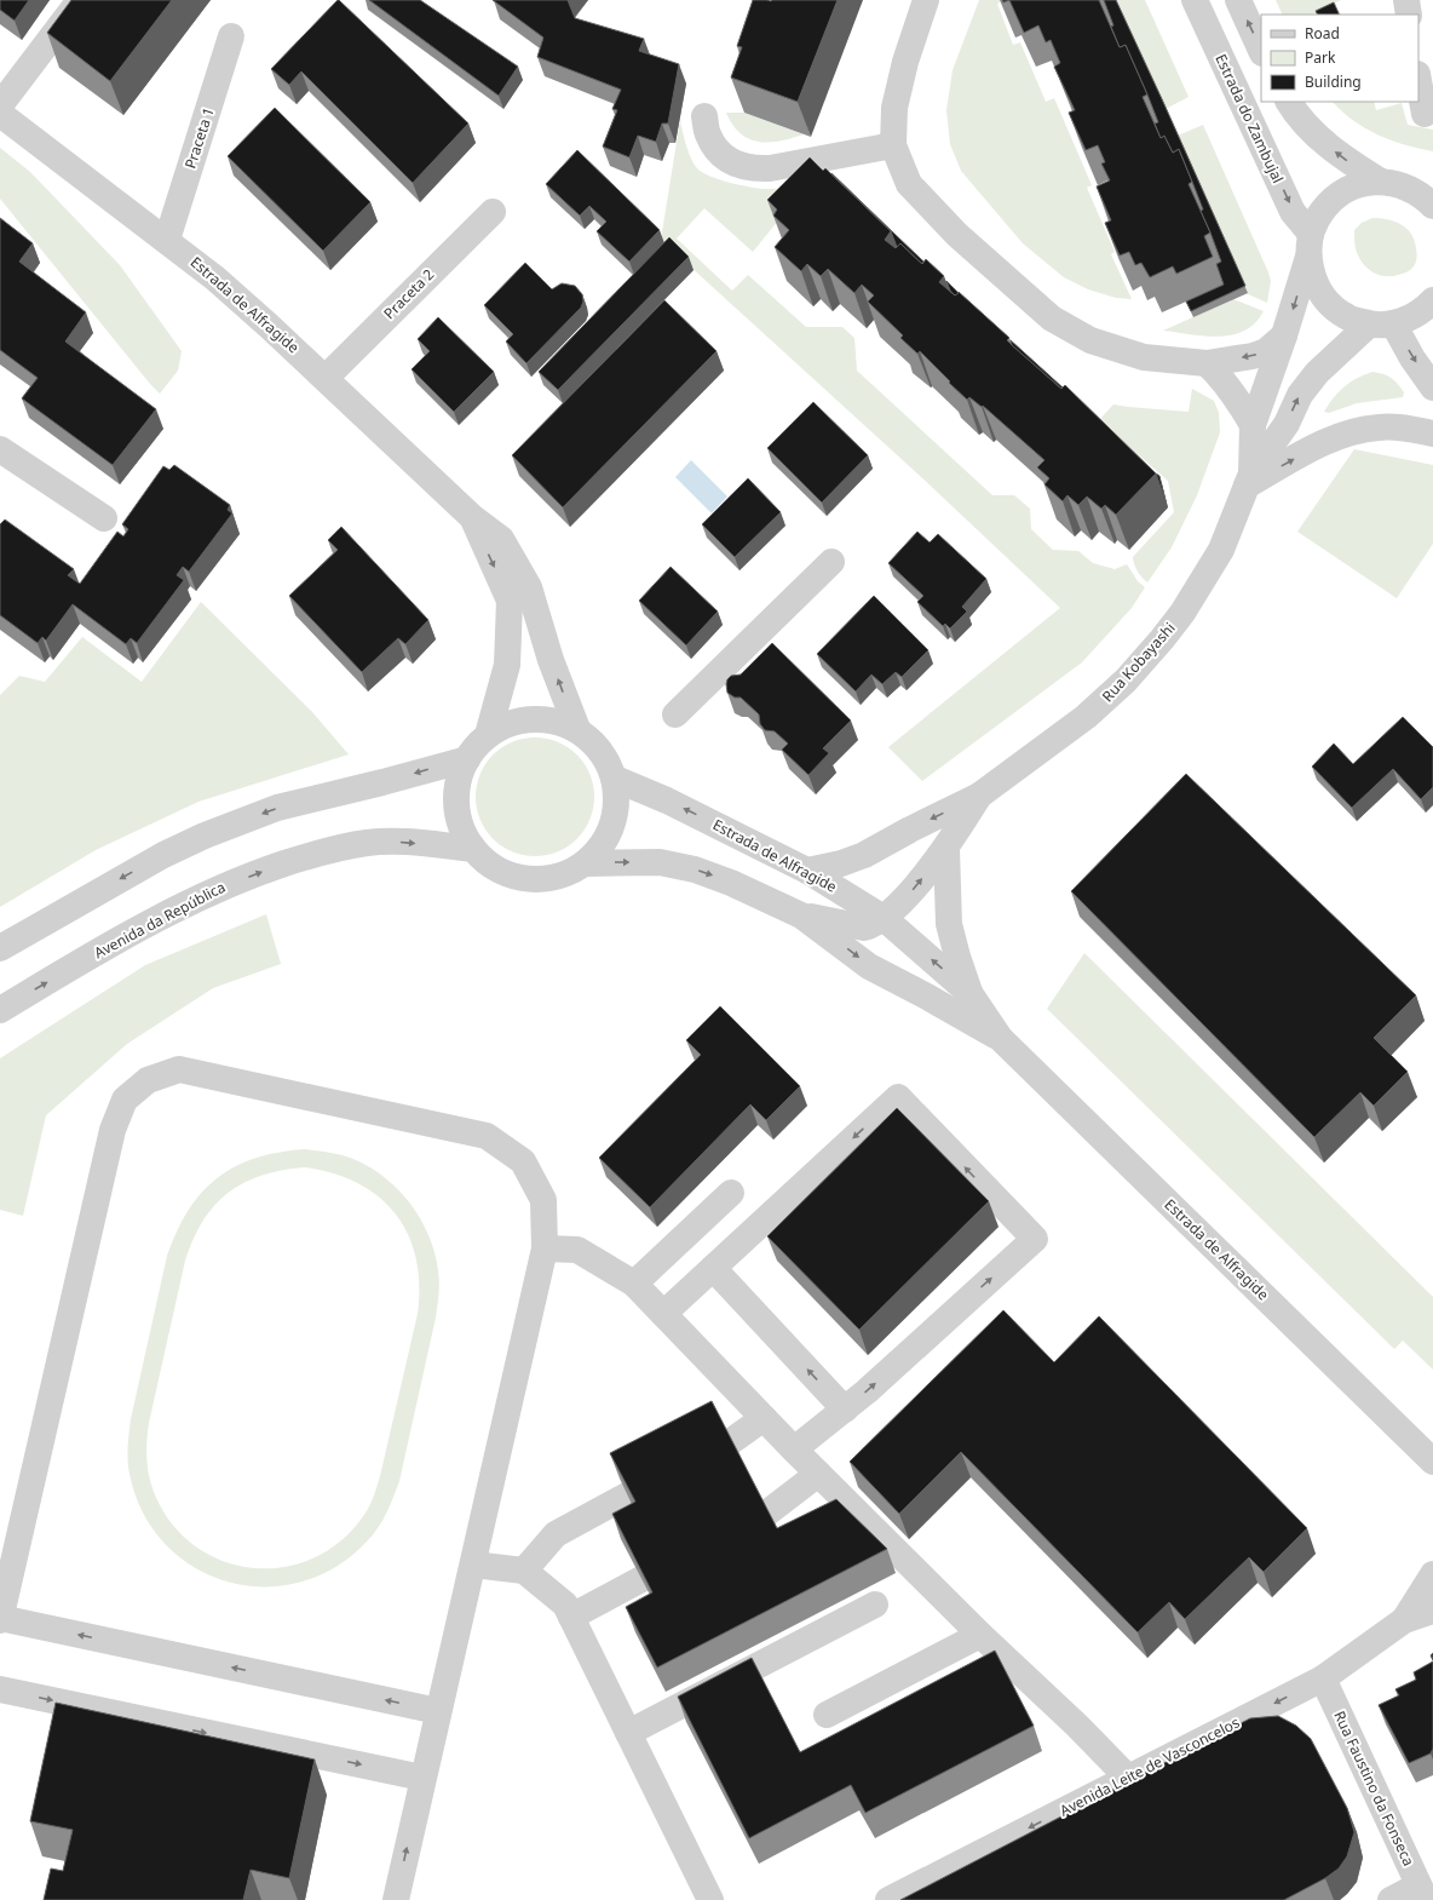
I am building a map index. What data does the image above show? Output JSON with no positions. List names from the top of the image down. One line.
{"streets":{"street":["Estrada do Zambujal","Praceta 1","Praceta 2","Estrada de Alfragide","Rua Kobayashi","Avenida da República","Avenida Leite de Vasconcelos","Rua Faustino da Fonseca"]},"crossings":[["Estrada do Zambujal","Rua Kobayashi"],["Praceta 1","Estrada de Alfragide"],["Praceta 2","Estrada de Alfragide"],["Estrada de Alfragide","Rua Kobayashi"],["Estrada de Alfragide","Avenida da República"],["Avenida Leite de Vasconcelos","Rua Faustino da Fonseca"]],"legend":["Road","Park","Building"]}
